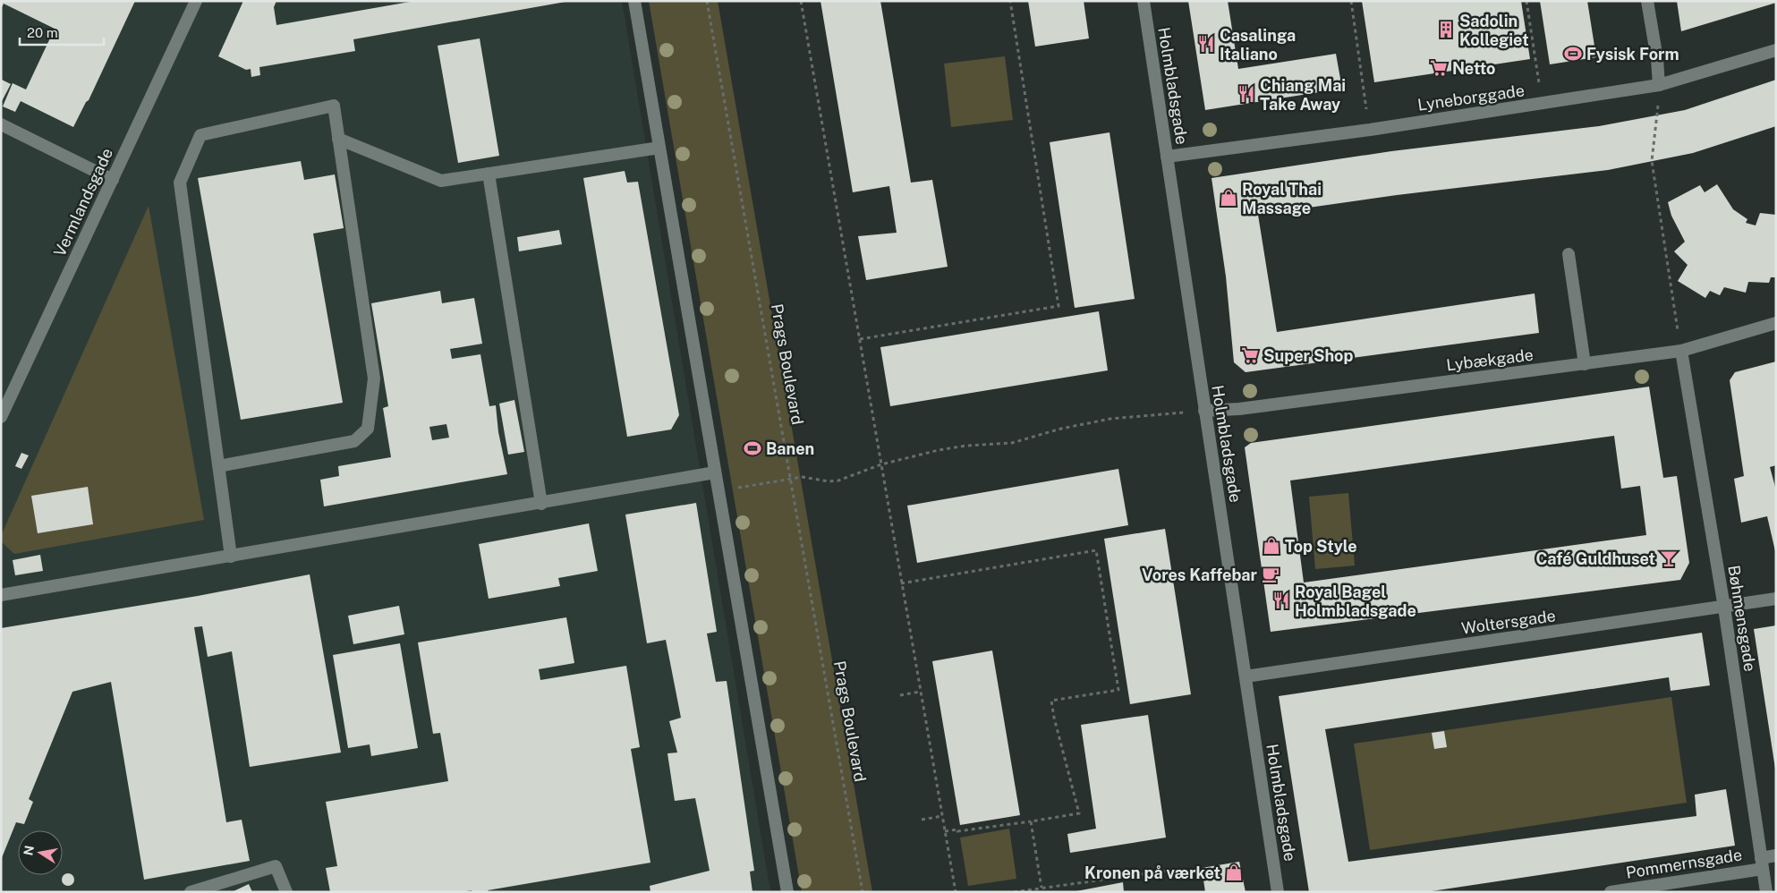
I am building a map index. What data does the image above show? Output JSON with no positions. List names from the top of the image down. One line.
{"streets":{"street":["Holmbladsgade","Lyneborggade","Vermlandsgade","Lybækgade","Bøhmensgade","Woltersgade","Pommernsgade"],"path":["Prags Boulevard"]},"crossings":[["Holmbladsgade","Lyneborggade"],["Holmbladsgade","Lybækgade"],["Holmbladsgade","Woltersgade"],["Lybækgade","Bøhmensgade"],["Bøhmensgade","Woltersgade"],["Bøhmensgade","Pommernsgade"]],"places":{"building":["Sadolin Kollegiet"],"restaurant":["Casalinga Italiano","Chiang Mai Take Away","Royal Bagel Holmbladsgade"],"sports":["Fysisk Form","Banen"],"supermarket":["Netto","Super Shop"],"shop":["Royal Thai Massage","Top Style","Kronen på værket"],"bar":["Café Guldhuset"],"cafe":["Vores Kaffebar"]},"scale_bar":"20 m","north":"left"}
